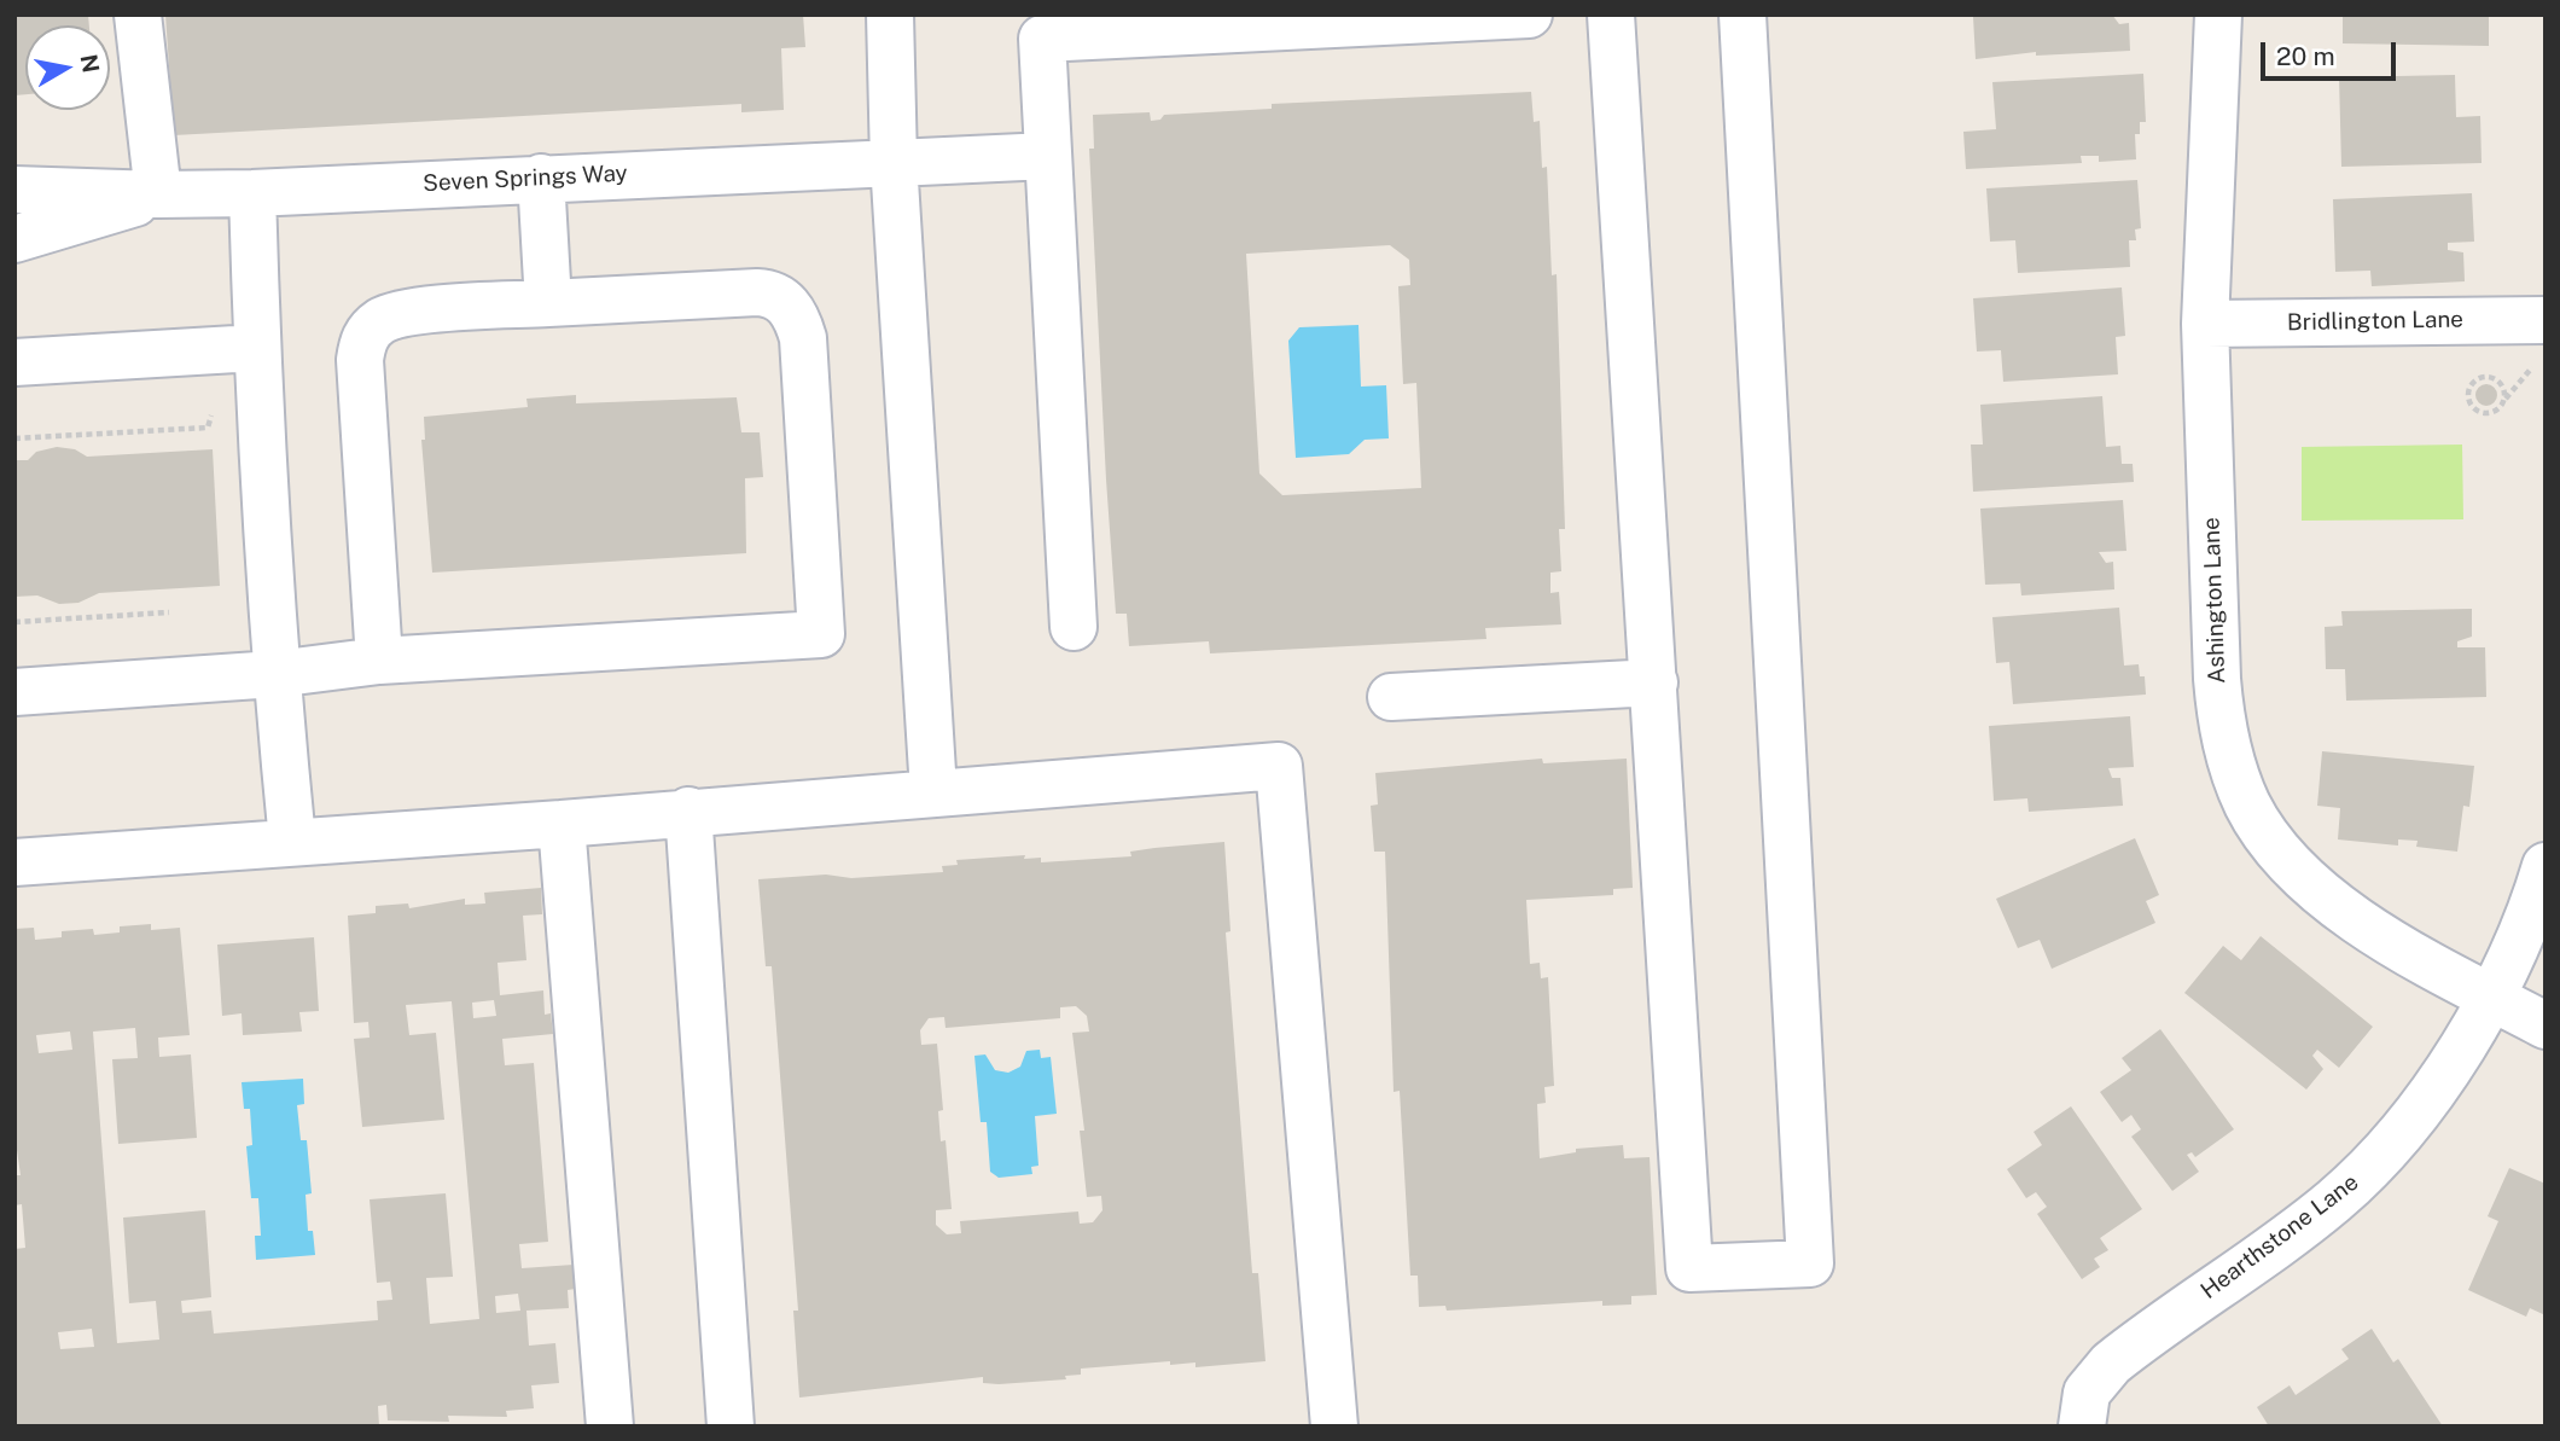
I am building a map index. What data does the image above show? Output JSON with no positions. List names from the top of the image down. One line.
{"streets":{"street":["Seven Springs Way","Bridlington Lane","Ashington Lane","Hearthstone Lane"]},"crossings":[["Bridlington Lane","Ashington Lane"],["Ashington Lane","Hearthstone Lane"]],"scale_bar":"20 m","north":"right"}
